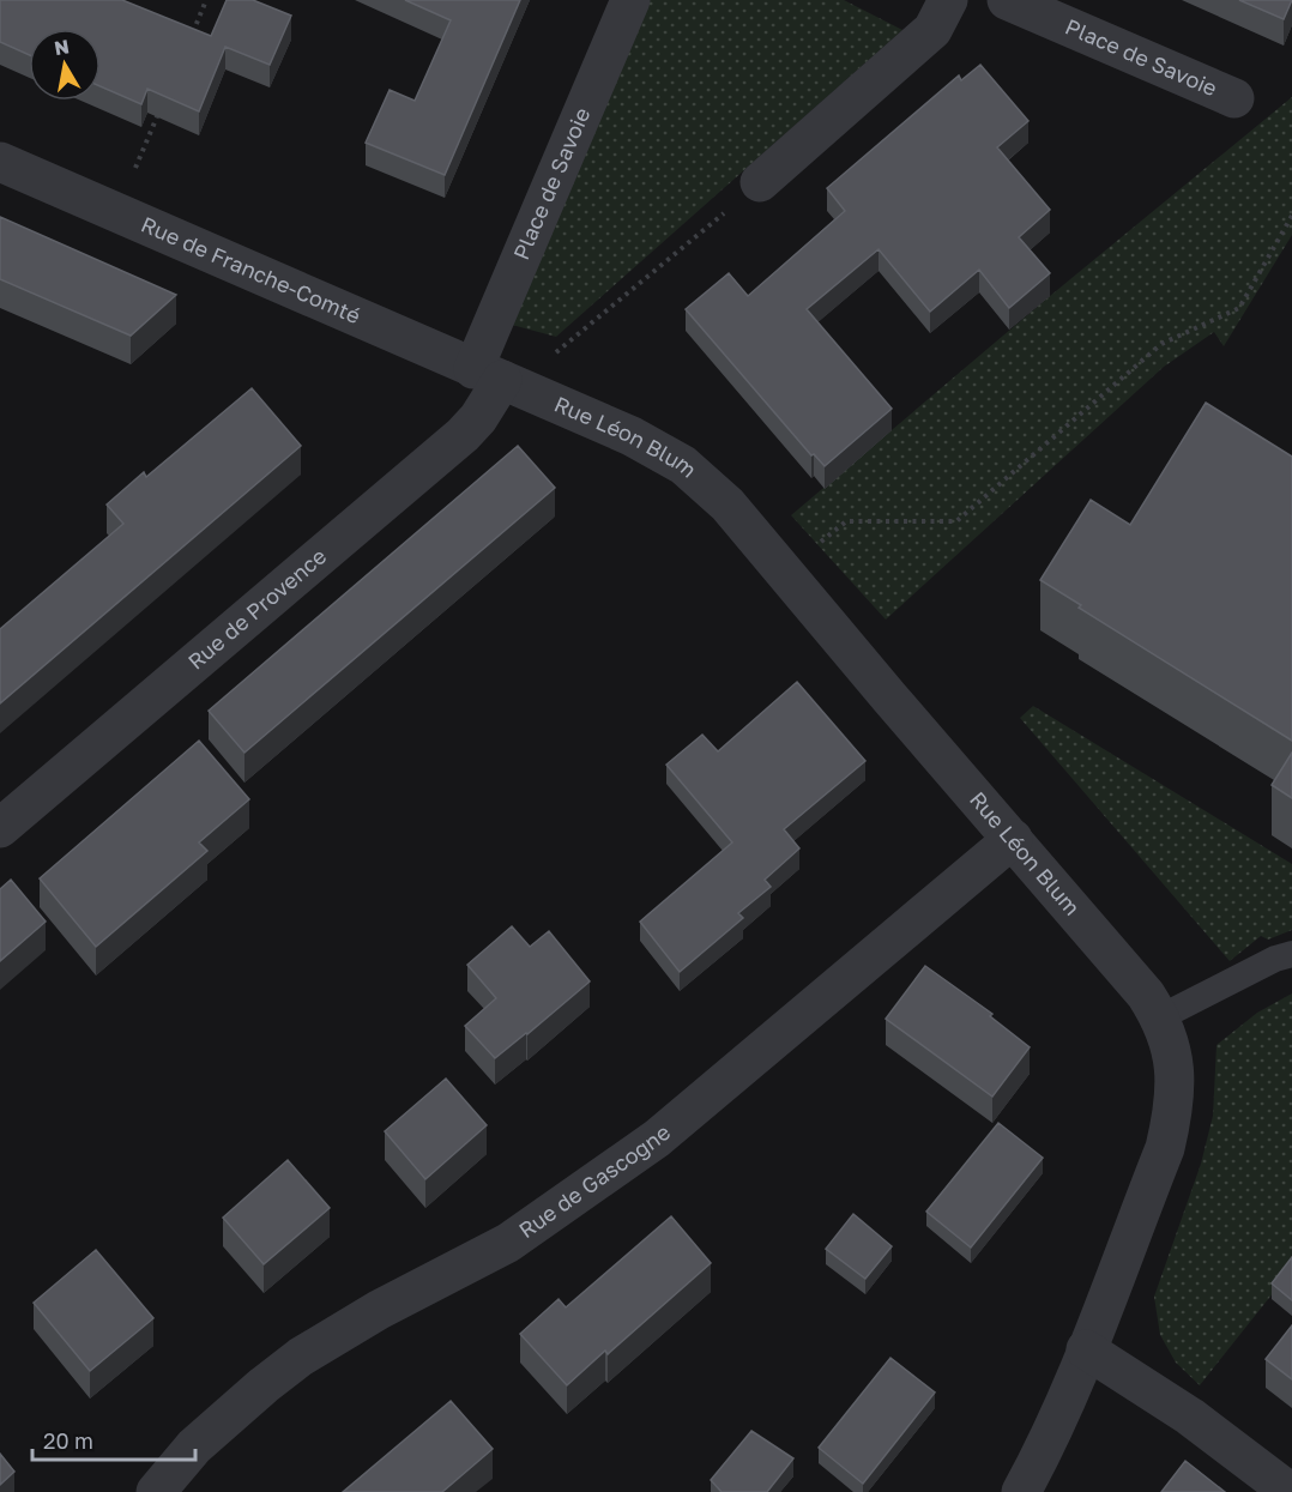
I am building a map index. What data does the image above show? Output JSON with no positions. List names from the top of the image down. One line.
{"streets":{"street":["Place de Savoie","Rue de Franche-Comté","Rue Léon Blum","Rue de Provence","Rue de Gascogne"]},"crossings":[["Place de Savoie","Rue de Franche-Comté"],["Place de Savoie","Rue Léon Blum"],["Place de Savoie","Rue de Provence"],["Rue de Franche-Comté","Rue Léon Blum"],["Rue de Franche-Comté","Rue de Provence"],["Rue Léon Blum","Rue de Provence"],["Rue Léon Blum","Rue de Gascogne"]],"scale_bar":"20 m","north":"top"}
